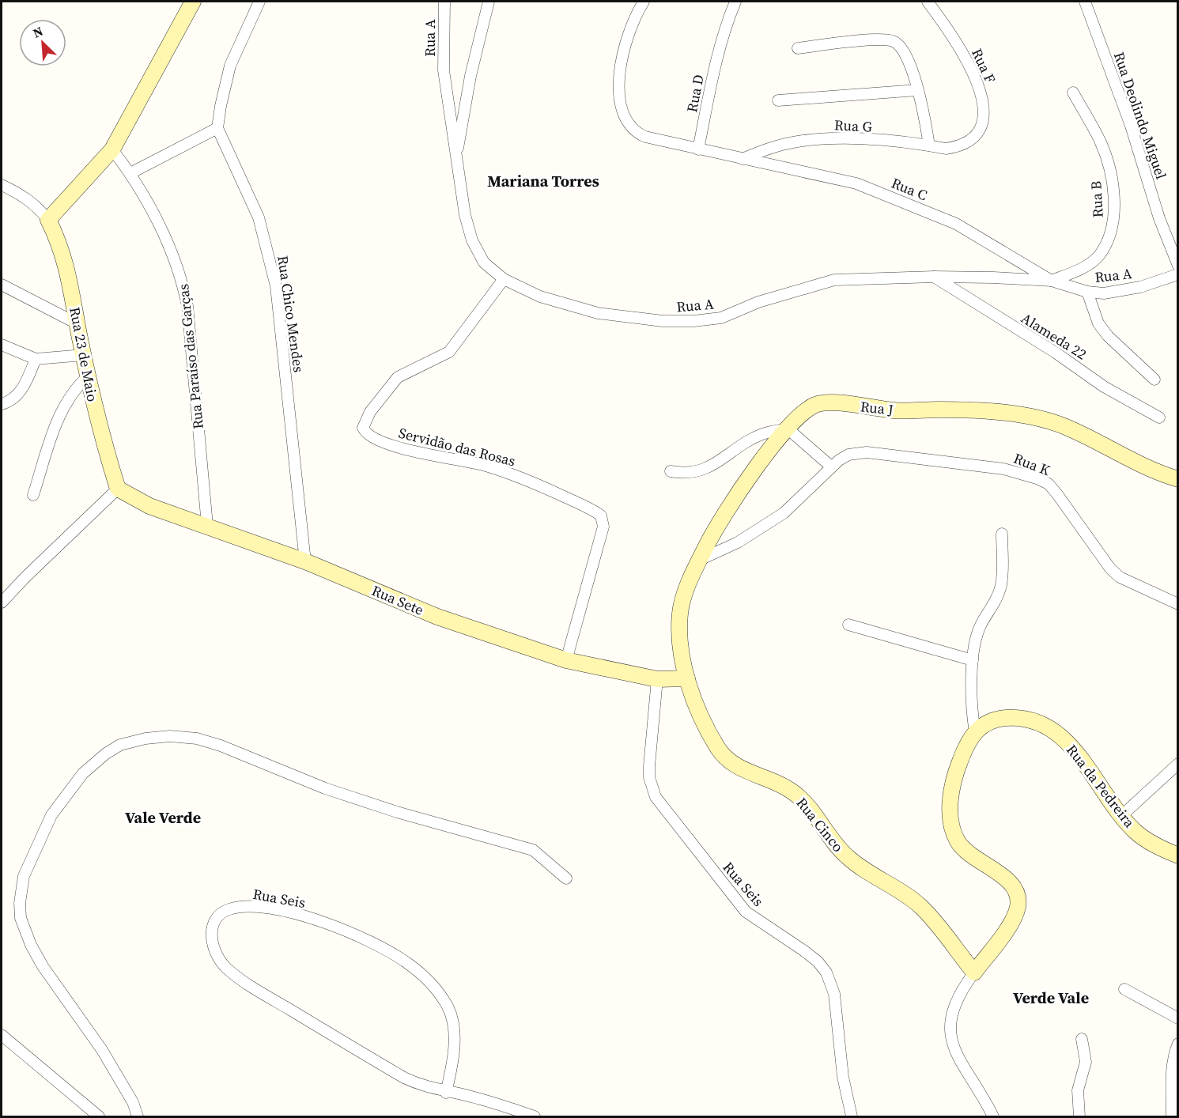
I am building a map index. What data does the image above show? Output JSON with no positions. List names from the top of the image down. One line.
{"streets":{"street":["Rua A","Rua F","Rua D","Rua Deolindo Miguel","Rua G","Rua C","Rua B","Rua Chico Mendes","Alameda 22","Rua 23 de Maio","Rua Paraíso das Garças","Rua J","Servidão das Rosas","Rua K","Rua Sete","Rua da Pedreira","Rua Cinco","Rua Seis"]},"crossings":[["Rua A","Rua C"],["Rua A","Rua B"],["Rua A","Alameda 22"],["Rua A","Servidão das Rosas"],["Rua F","Rua G"],["Rua G","Rua C"],["Rua C","Rua B"],["Rua Chico Mendes","Rua Sete"],["Rua 23 de Maio","Rua Sete"],["Rua Paraíso das Garças","Rua Sete"],["Rua J","Rua K"],["Rua J","Rua Cinco"],["Servidão das Rosas","Rua Sete"],["Rua Sete","Rua Cinco"],["Rua Sete","Rua Seis"],["Rua da Pedreira","Rua Cinco"]],"districts":["Mariana Torres","Vale Verde","Verde Vale"],"north":"top left"}
